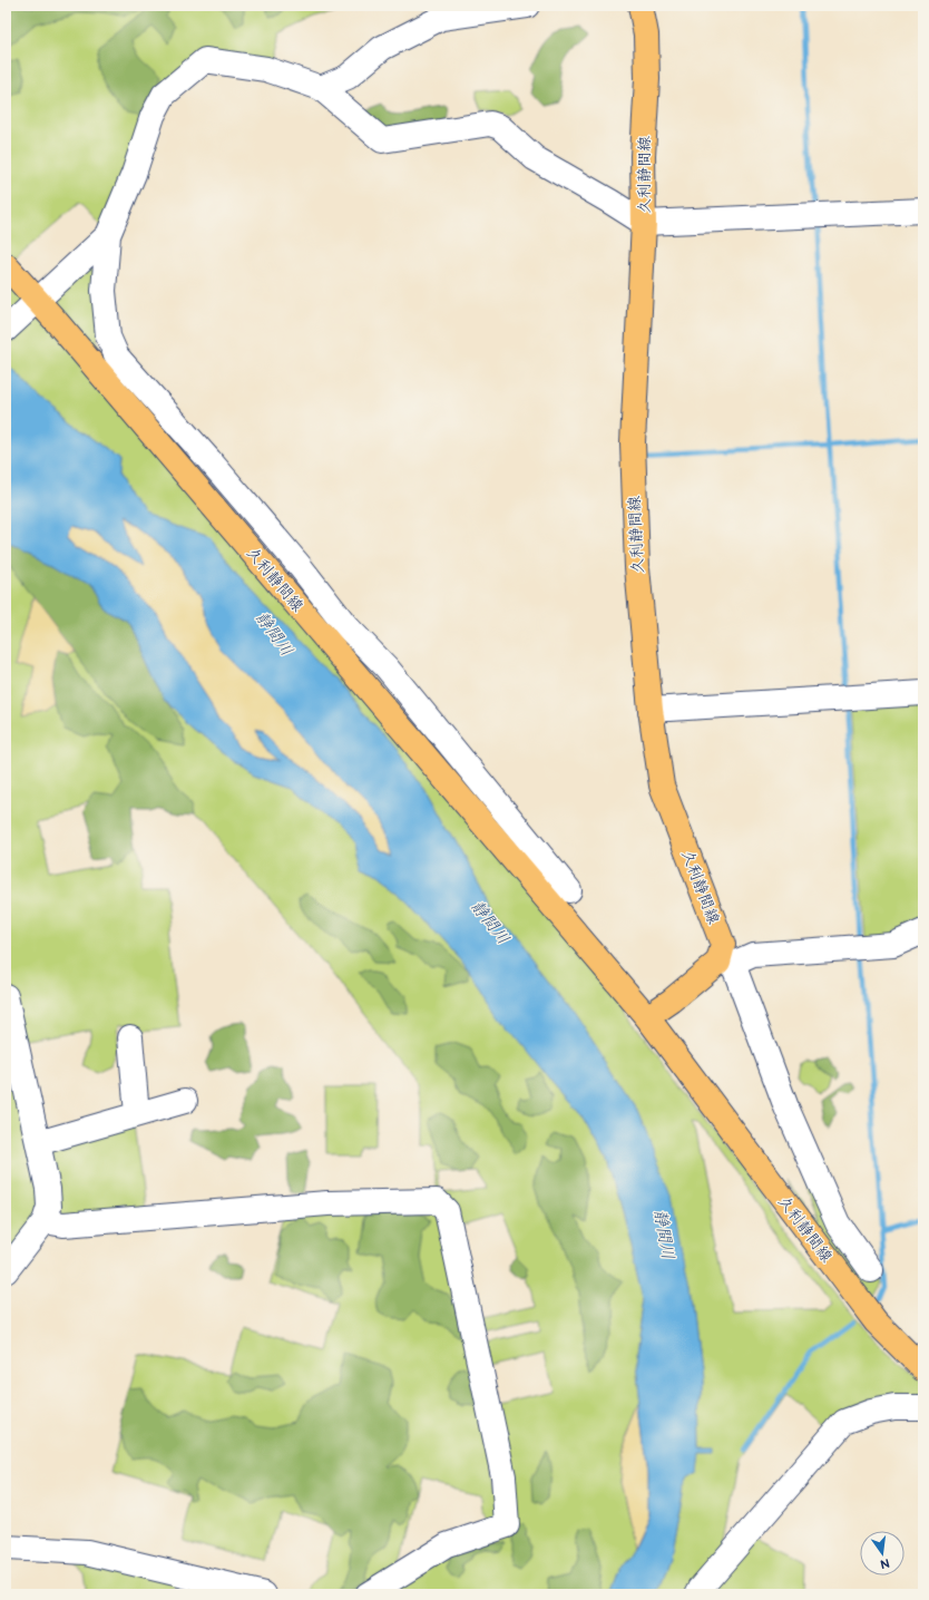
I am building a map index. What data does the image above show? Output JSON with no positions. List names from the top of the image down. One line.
{"streets":{"main road":["久利静間線"]},"water":["静間川"],"north":"bottom"}
